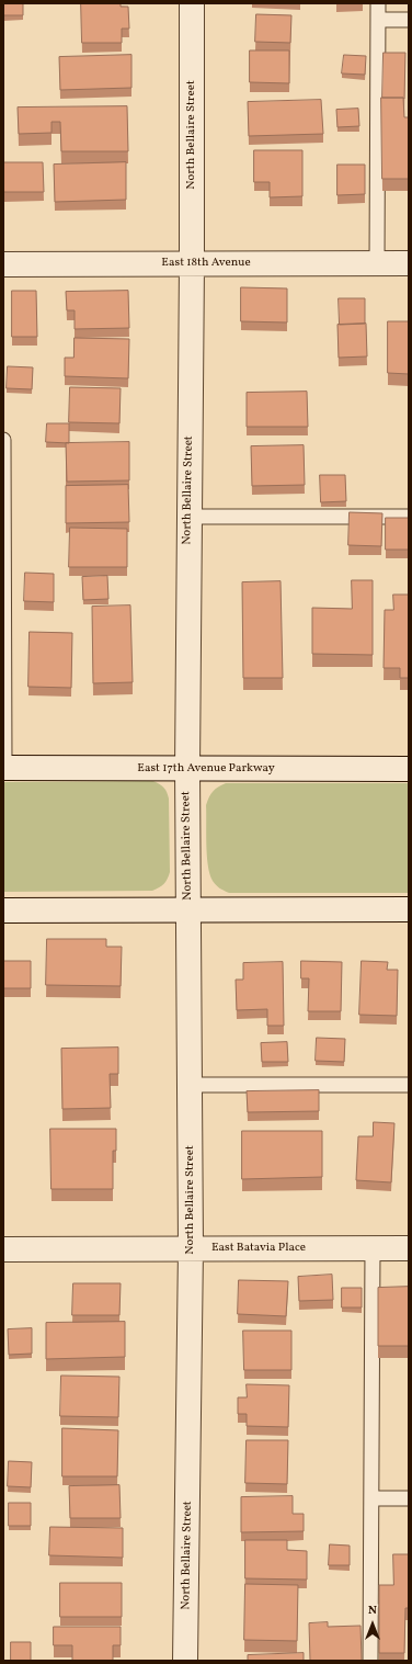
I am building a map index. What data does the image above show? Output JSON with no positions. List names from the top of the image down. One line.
{"streets":{"street":["North Bellaire Street","East 18th Avenue","East 17th Avenue Parkway","East Batavia Place"]},"crossings":[["North Bellaire Street","East 18th Avenue"],["North Bellaire Street","East 17th Avenue Parkway"],["North Bellaire Street","East Batavia Place"]],"north":"top"}
